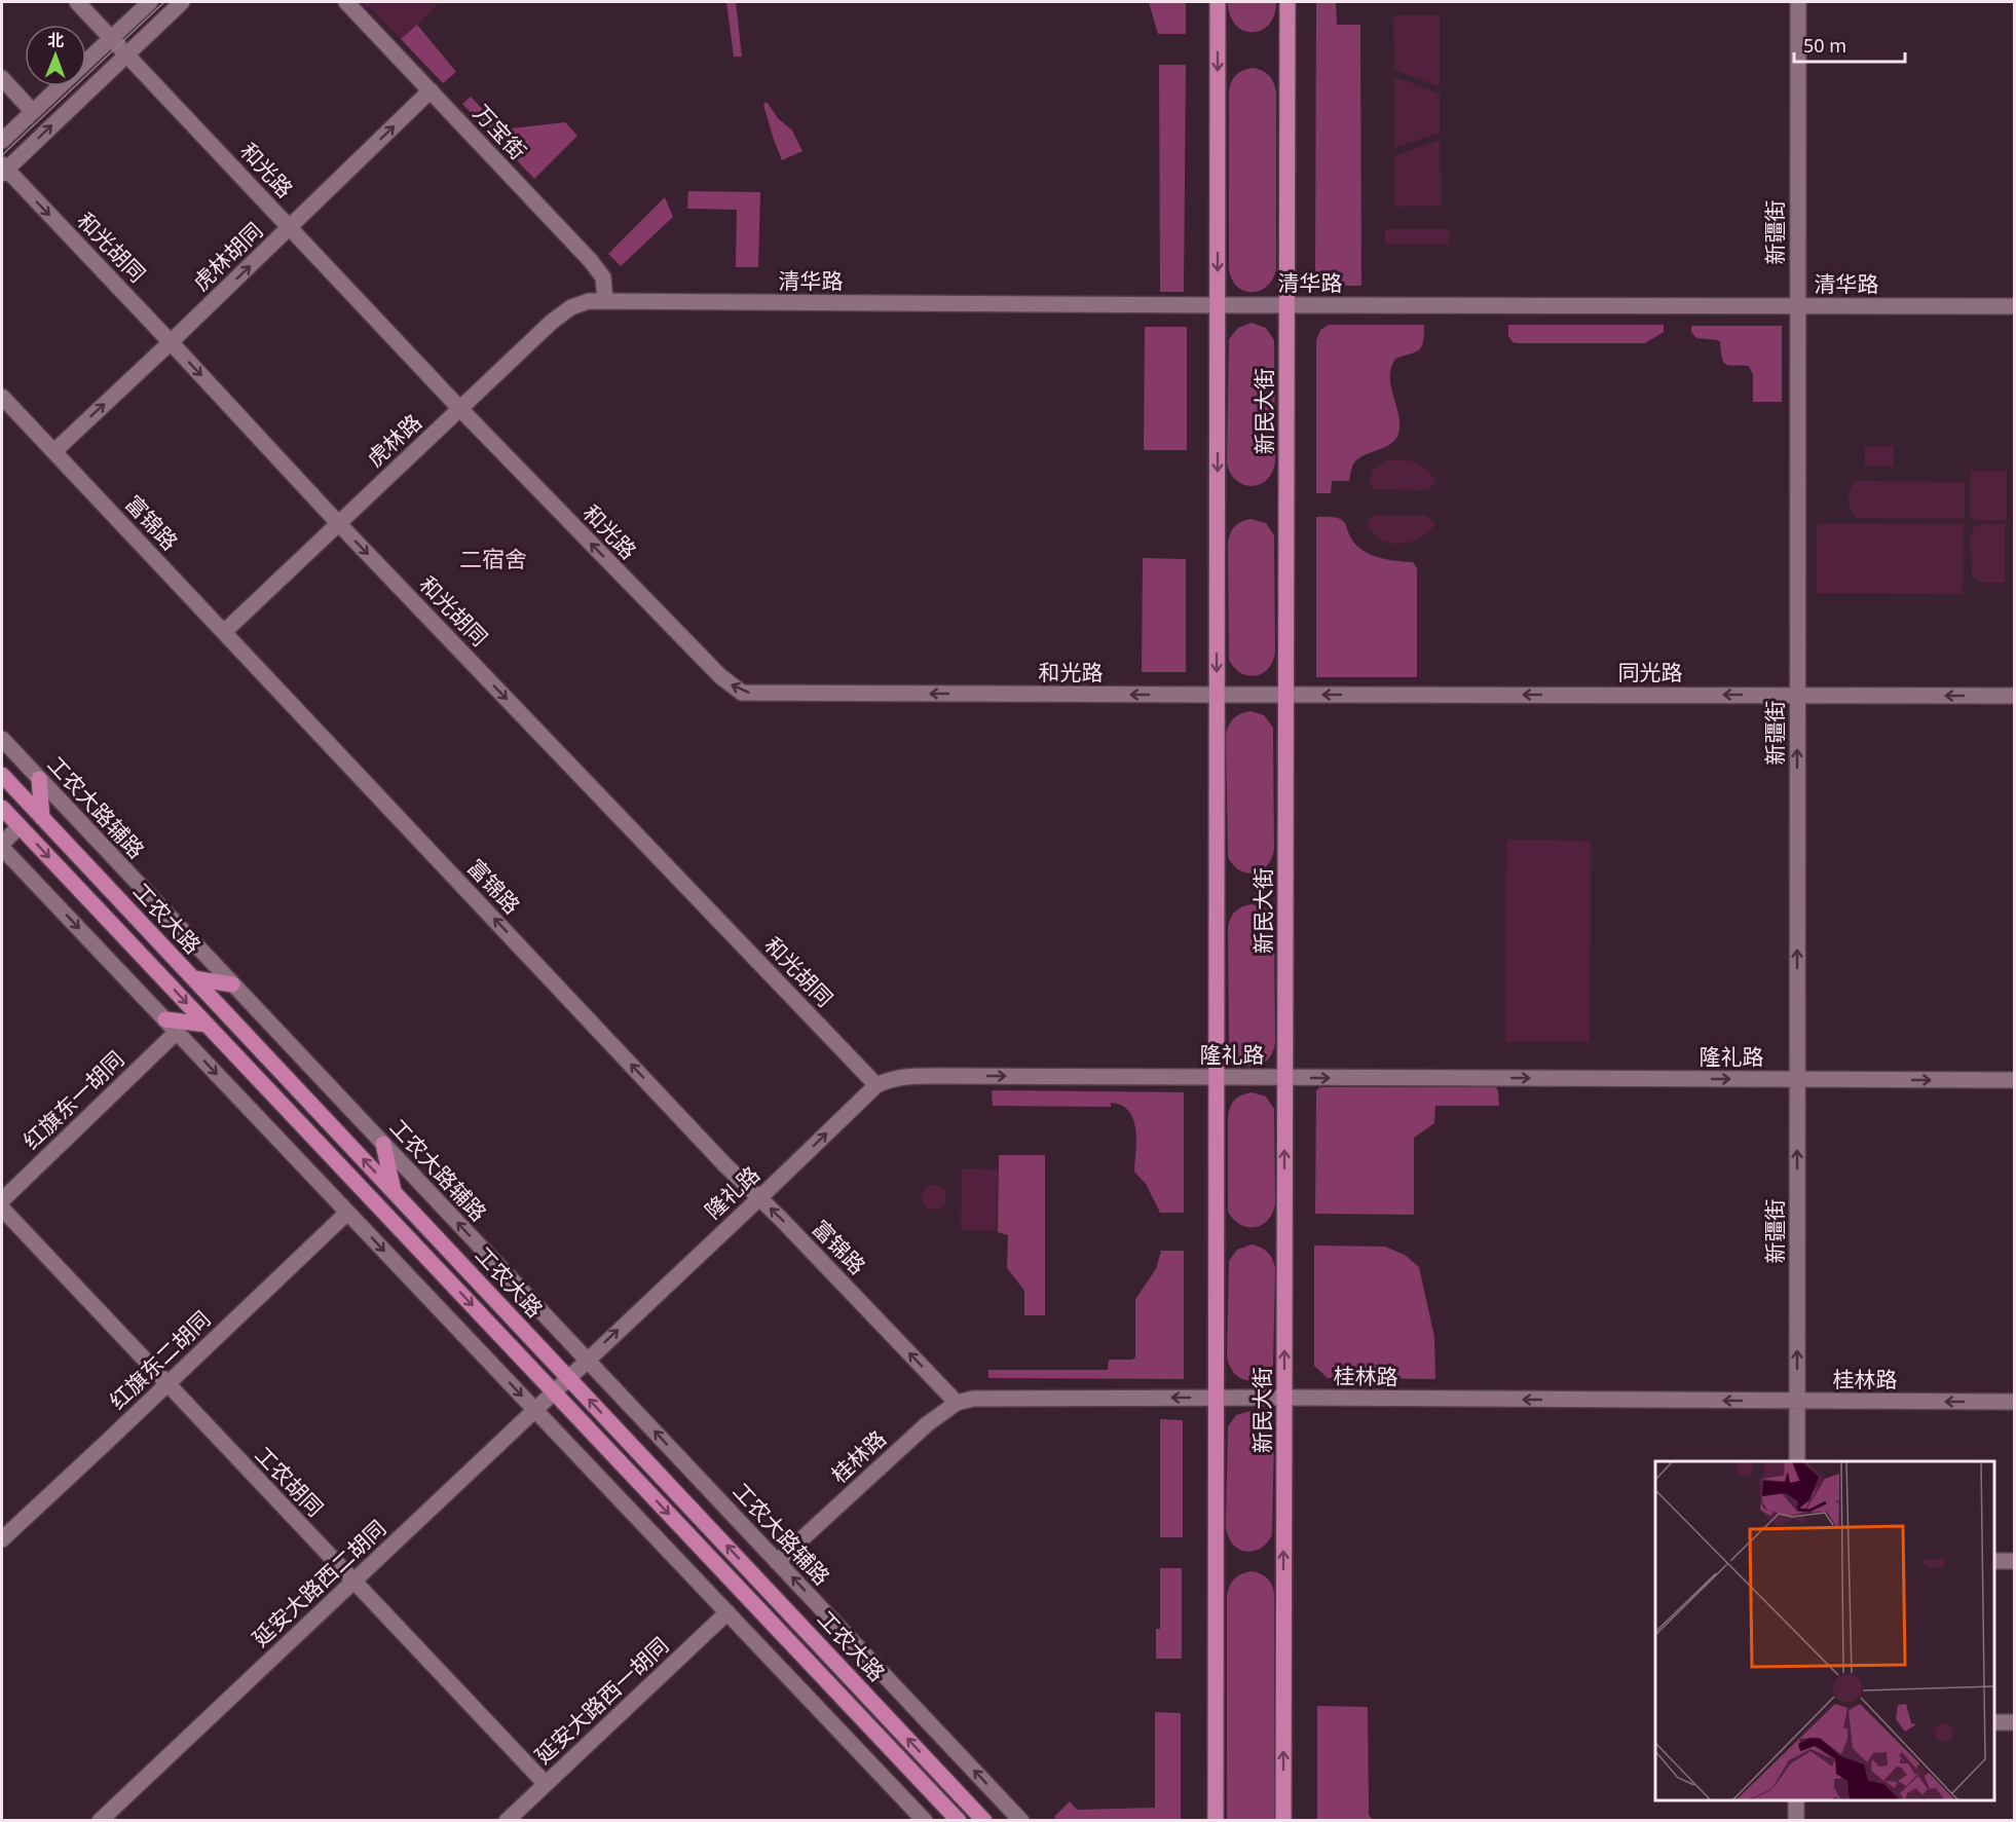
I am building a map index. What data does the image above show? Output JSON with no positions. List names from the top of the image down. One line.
{"streets":{"main road":["新民大街","工农大路"],"street":["万宝街","和光路","新疆街","和光胡同","虎林胡同","清华路","虎林路","富锦路","同光路","工农大路辅路","隆礼路","红旗东一胡同","红旗东二胡同","桂林路","工农胡同","延安大路西二胡同","延安大路西一胡同"]},"crossings":[["万宝街","虎林胡同"],["万宝街","清华路"],["万宝街","虎林路"],["和光路","虎林胡同"],["和光路","新民大街"],["和光路","虎林路"],["和光路","同光路"],["新疆街","清华路"],["新疆街","同光路"],["新疆街","隆礼路"],["新疆街","桂林路"],["和光胡同","虎林胡同"],["和光胡同","虎林路"],["和光胡同","隆礼路"],["虎林胡同","富锦路"],["清华路","新民大街"],["清华路","虎林路"],["新民大街","同光路"],["新民大街","隆礼路"],["新民大街","桂林路"],["虎林路","富锦路"],["富锦路","隆礼路"],["富锦路","桂林路"],["工农大路辅路","隆礼路"],["工农大路辅路","桂林路"],["工农大路","隆礼路"],["工农大路","延安大路西二胡同"],["隆礼路","延安大路西二胡同"],["红旗东二胡同","工农胡同"],["工农胡同","延安大路西二胡同"],["工农胡同","延安大路西一胡同"]],"one_way":["和光路","新疆街","和光胡同","虎林胡同","富锦路","同光路","隆礼路","桂林路"],"districts":["二宿舍"],"scale_bar":"50 m","north":"top"}
